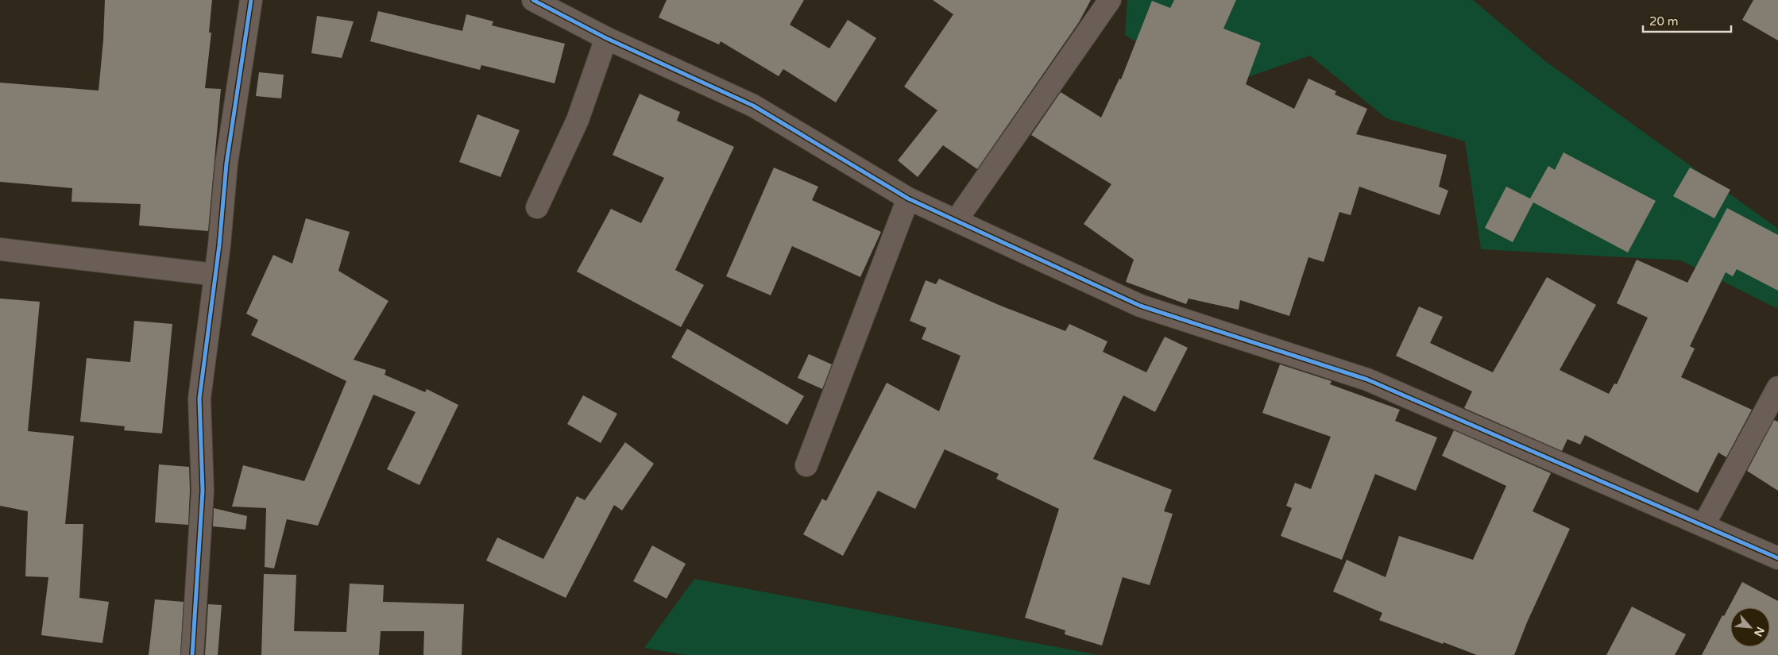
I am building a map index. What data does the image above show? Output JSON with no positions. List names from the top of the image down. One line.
{"scale_bar":"20 m","north":"bottom right"}
